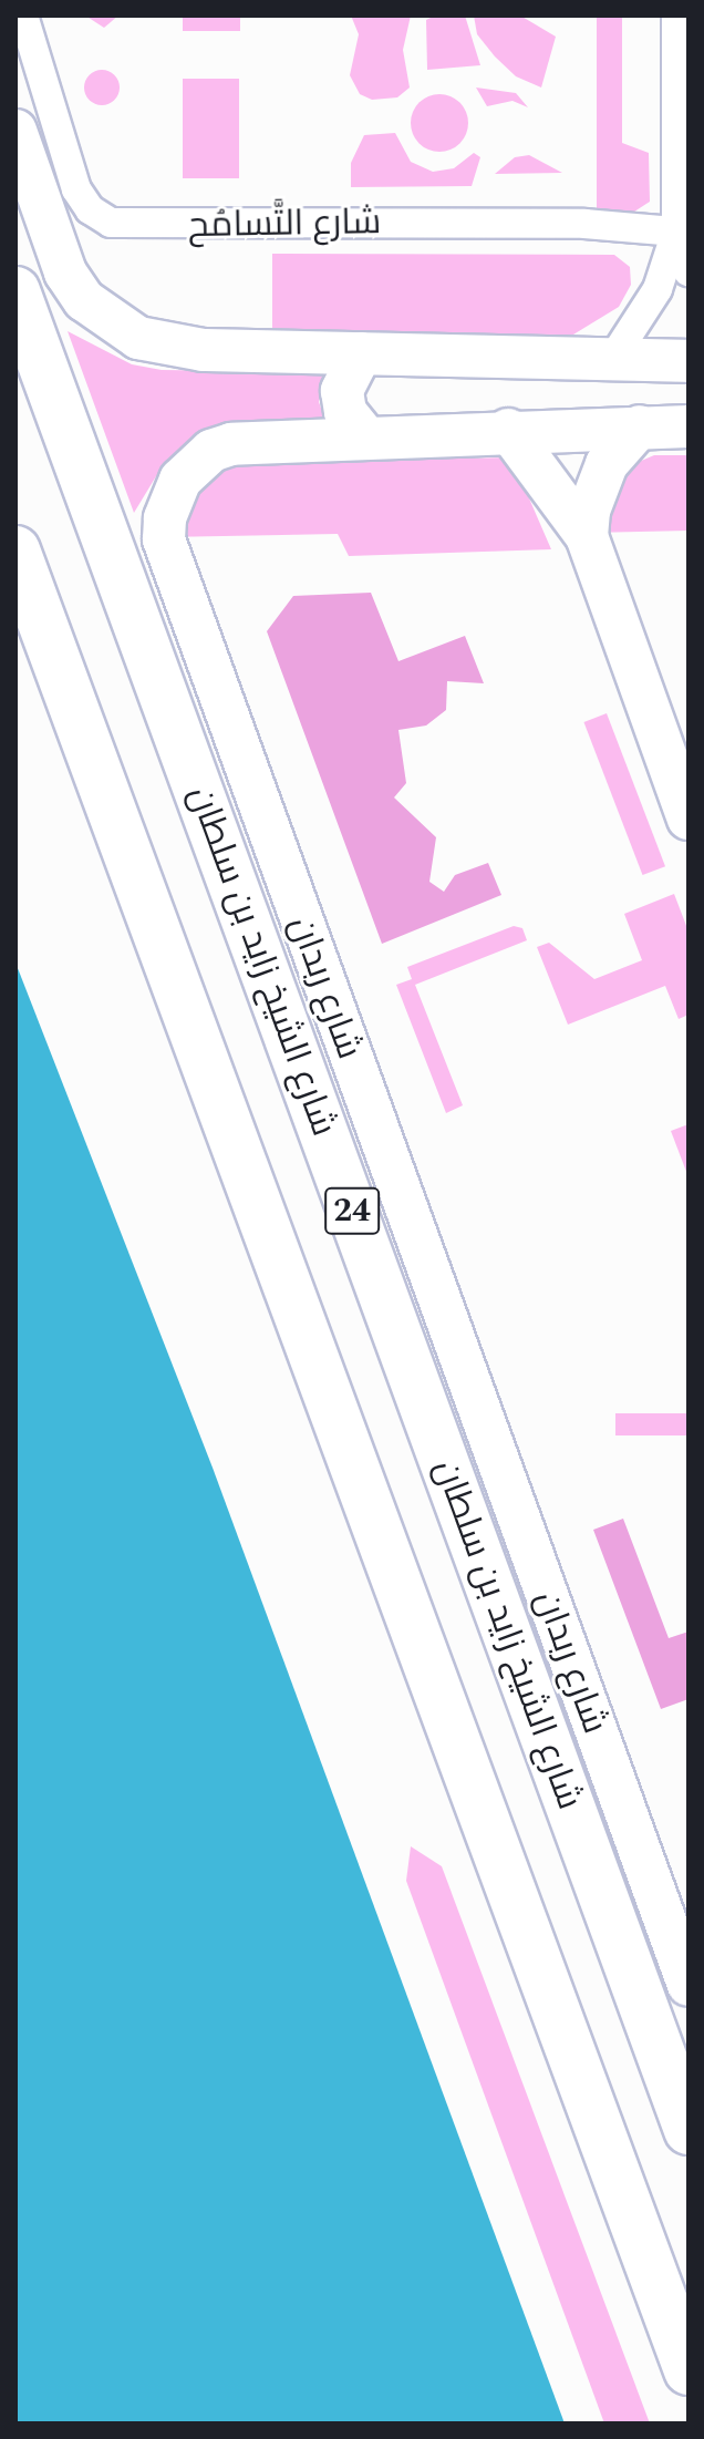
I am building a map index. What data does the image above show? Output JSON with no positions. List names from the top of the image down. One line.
{"streets":{"highway":["شارع الشيخ زايد بن سلطان","24"],"main road":["شارع ربدان"],"street":["شارع التَّسامُح"]}}
